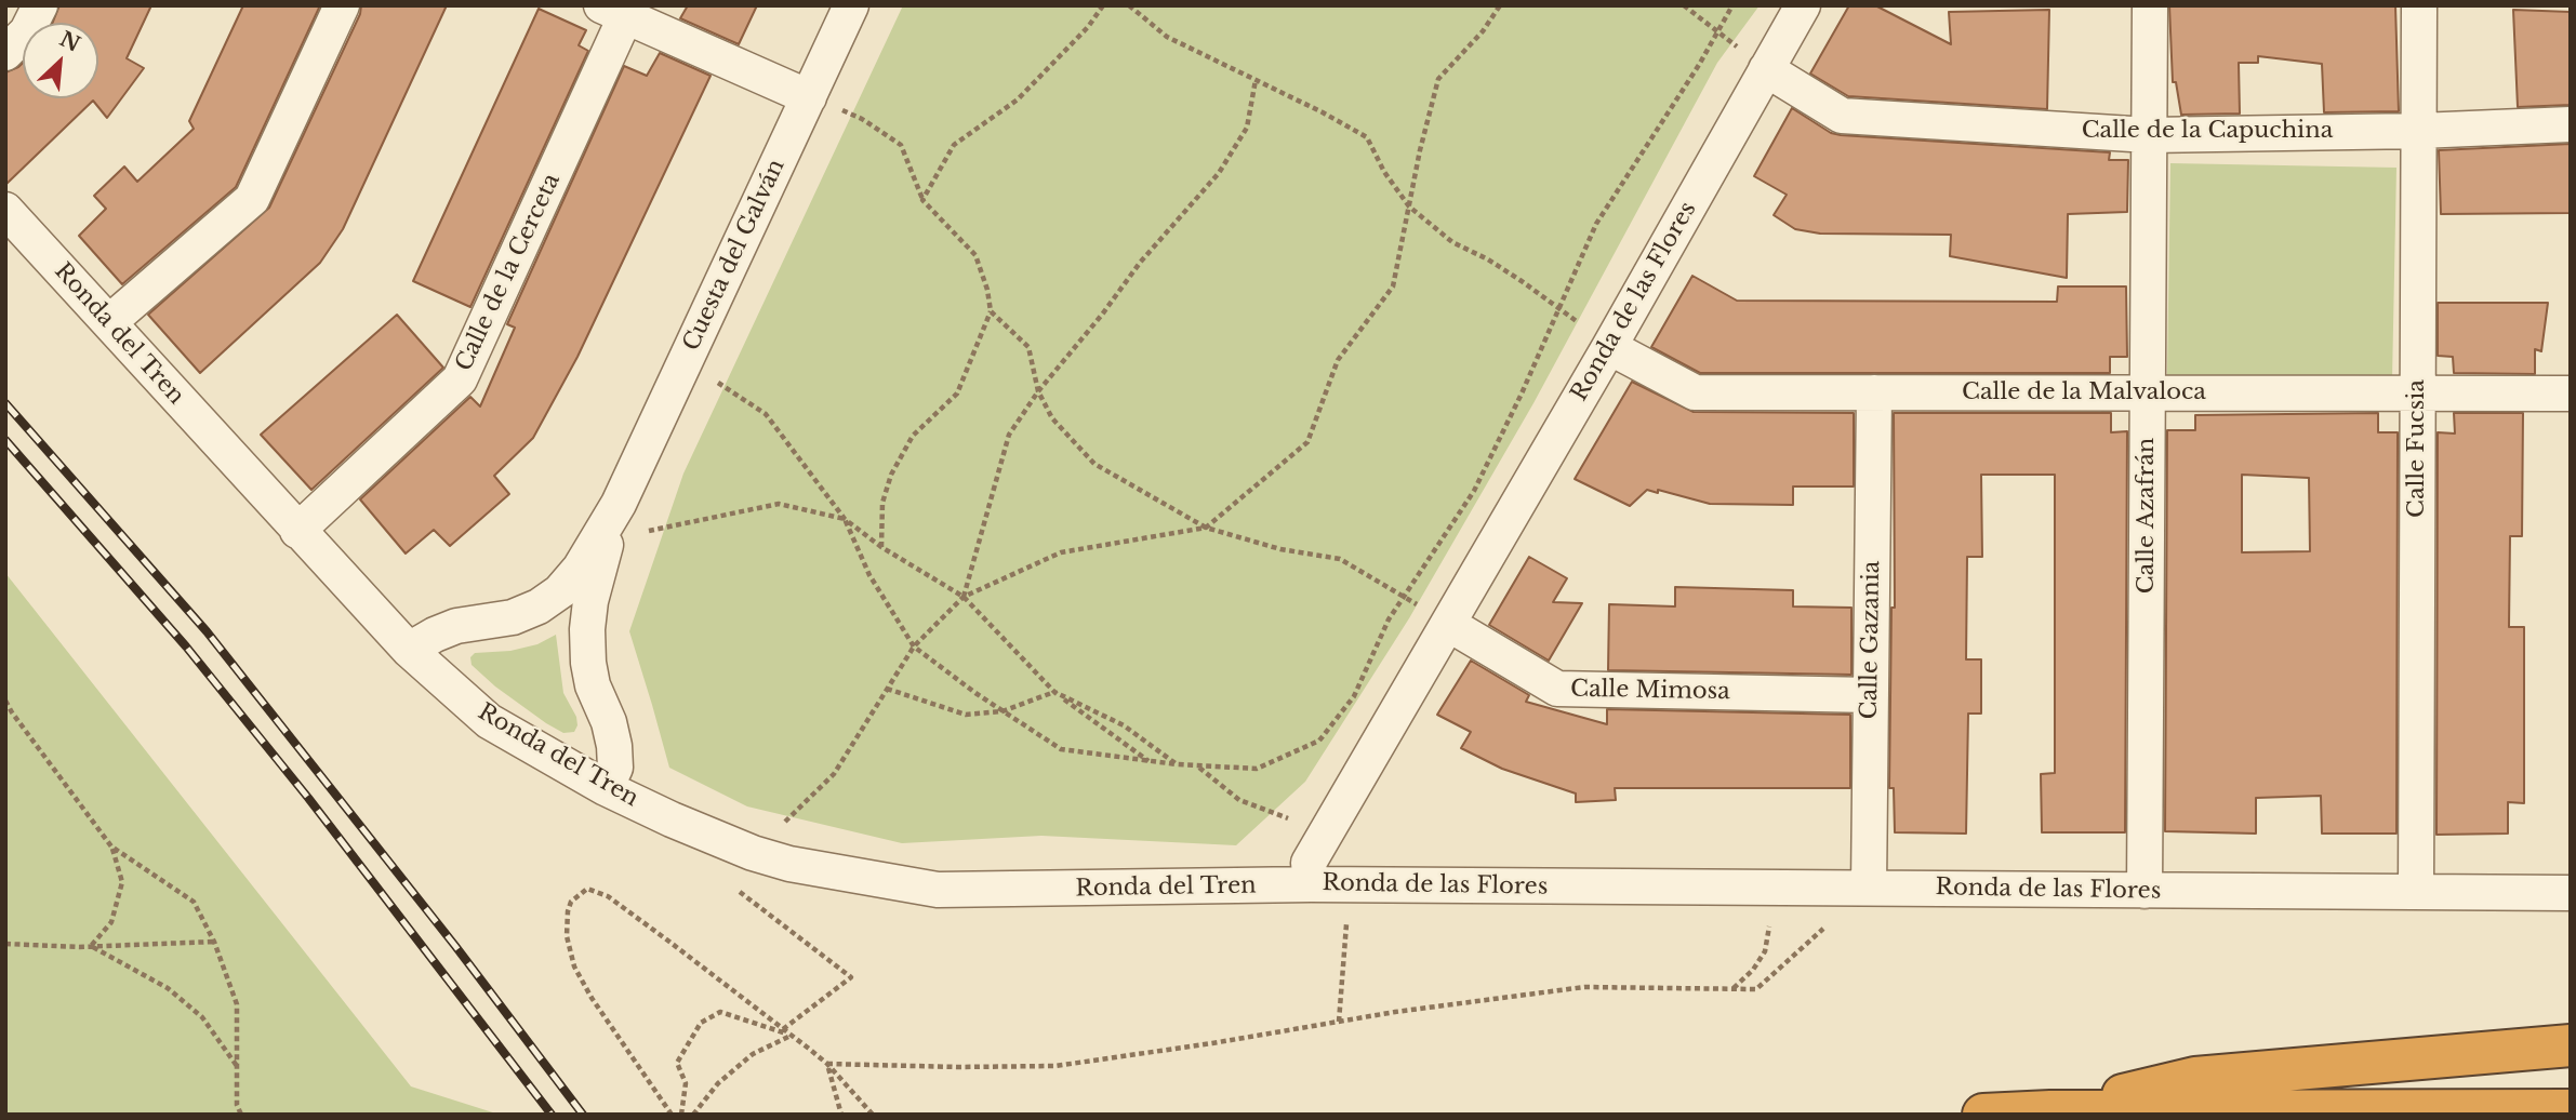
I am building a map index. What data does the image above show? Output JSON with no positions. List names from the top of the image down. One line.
{"streets":{"street":["Calle de la Capuchina","Cuesta del Galván","Calle de la Cerceta","Ronda de las Flores","Ronda del Tren","Calle de la Malvaloca","Calle Fucsia","Calle Azafrán","Calle Gazania","Calle Mimosa"]},"crossings":[["Calle de la Capuchina","Ronda de las Flores"],["Calle de la Capuchina","Calle Fucsia"],["Calle de la Capuchina","Calle Azafrán"],["Cuesta del Galván","Ronda del Tren"],["Calle de la Cerceta","Ronda del Tren"],["Ronda de las Flores","Ronda del Tren"],["Ronda de las Flores","Calle de la Malvaloca"],["Ronda de las Flores","Calle Fucsia"],["Ronda de las Flores","Calle Azafrán"],["Ronda de las Flores","Calle Gazania"],["Ronda de las Flores","Calle Mimosa"],["Calle de la Malvaloca","Calle Fucsia"],["Calle de la Malvaloca","Calle Azafrán"],["Calle de la Malvaloca","Calle Gazania"],["Calle Gazania","Calle Mimosa"]],"north":"top right"}
